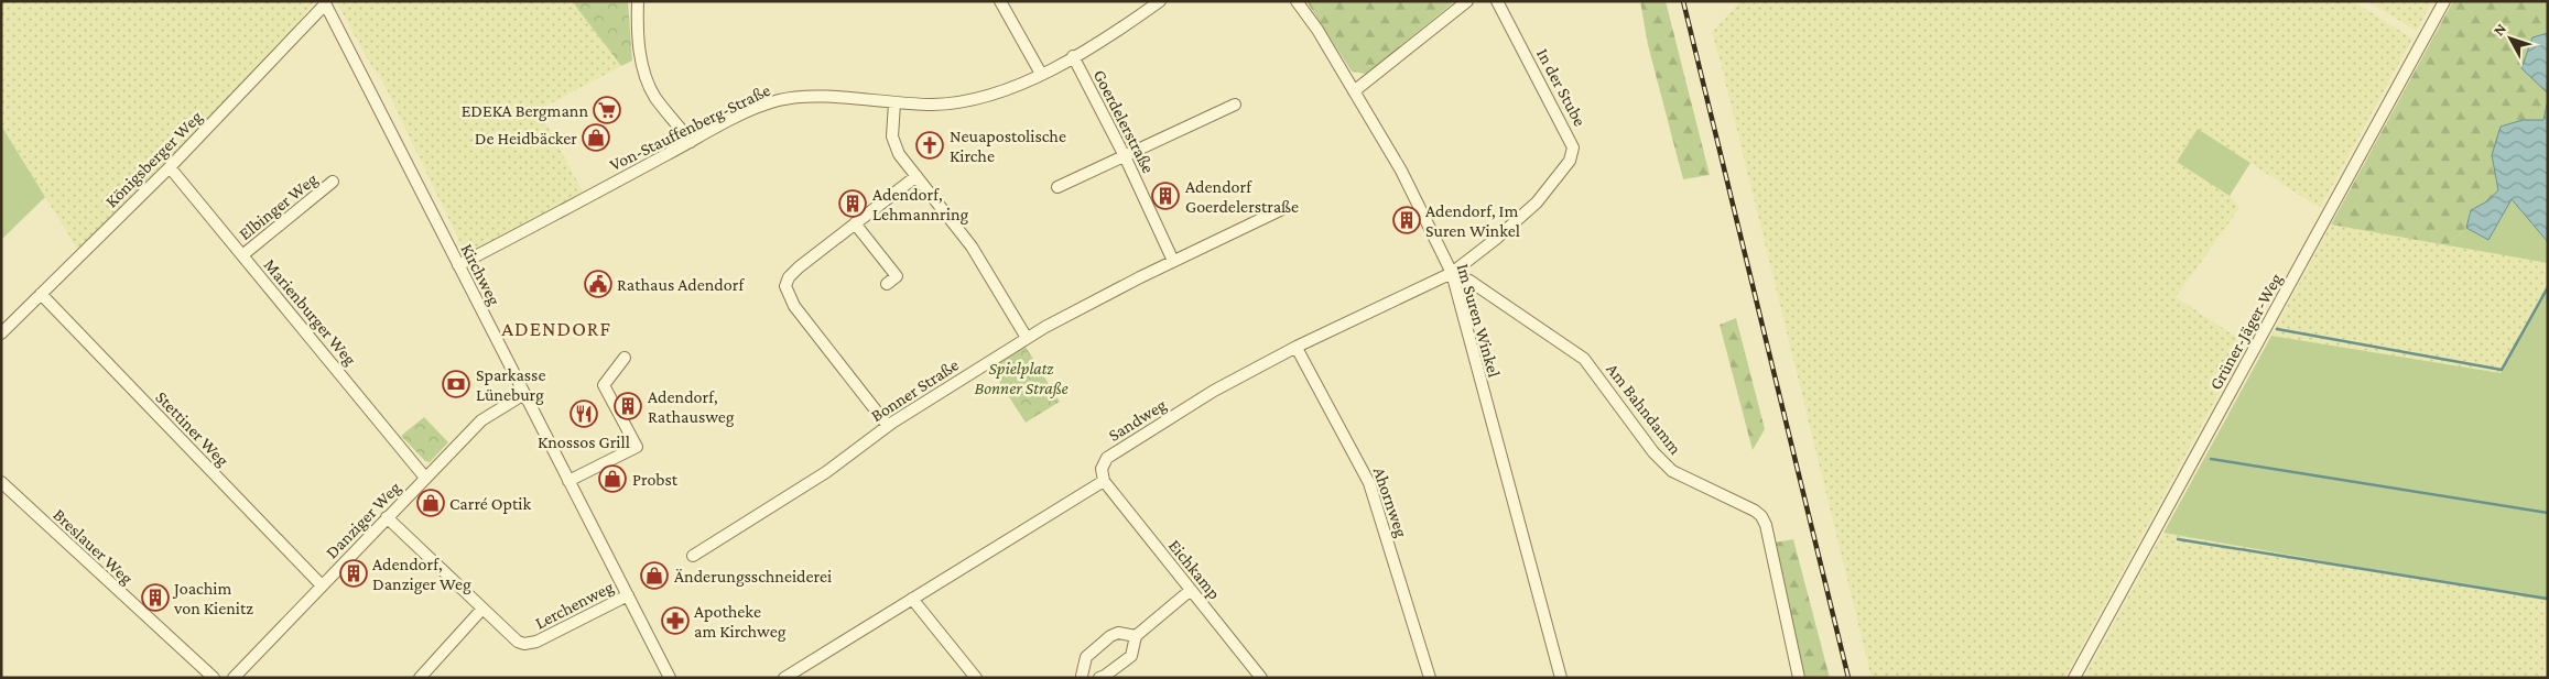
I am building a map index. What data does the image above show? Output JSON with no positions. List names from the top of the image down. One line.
{"streets":{"street":["In der Stube","Goerdelerstraße","Von-Stauffenberg-Straße","Königsberger Weg","Elbinger Weg","Kirchweg","Marienburger Weg","Im Suren Winkel","Grüner-Jäger-Weg","Bonner Straße","Am Bahndamm","Sandweg","Stettiner Weg","Ahornweg","Danziger Weg","Breslauer Weg","Eichkamp","Lerchenweg"]},"crossings":[["In der Stube","Im Suren Winkel"],["In der Stube","Am Bahndamm"],["In der Stube","Sandweg"],["Goerdelerstraße","Von-Stauffenberg-Straße"],["Goerdelerstraße","Bonner Straße"],["Von-Stauffenberg-Straße","Kirchweg"],["Königsberger Weg","Kirchweg"],["Königsberger Weg","Marienburger Weg"],["Königsberger Weg","Stettiner Weg"],["Elbinger Weg","Marienburger Weg"],["Kirchweg","Danziger Weg"],["Kirchweg","Lerchenweg"],["Marienburger Weg","Danziger Weg"],["Im Suren Winkel","Am Bahndamm"],["Im Suren Winkel","Sandweg"],["Am Bahndamm","Sandweg"],["Sandweg","Ahornweg"],["Sandweg","Eichkamp"],["Stettiner Weg","Danziger Weg"],["Danziger Weg","Lerchenweg"]],"districts":["ADENDORF"],"parks":["Spielplatz Bonner Straße"],"places":{"supermarket":["EDEKA Bergmann"],"shop":["De Heidbäcker","Probst","Carré Optik","Änderungsschneiderei"],"church":["Neuapostolische Kirche"],"building":["Adendorf Goerdelerstraße","Adendorf, Lehmannring","Adendorf, Im Suren Winkel","Adendorf, Rathausweg","Adendorf, Danziger Weg","Joachim von Kienitz"],"public building":["Rathaus Adendorf"],"bank":["Sparkasse Lüneburg"],"restaurant":["Knossos Grill"],"pharmacy":["Apotheke am Kirchweg"]},"north":"top left"}
